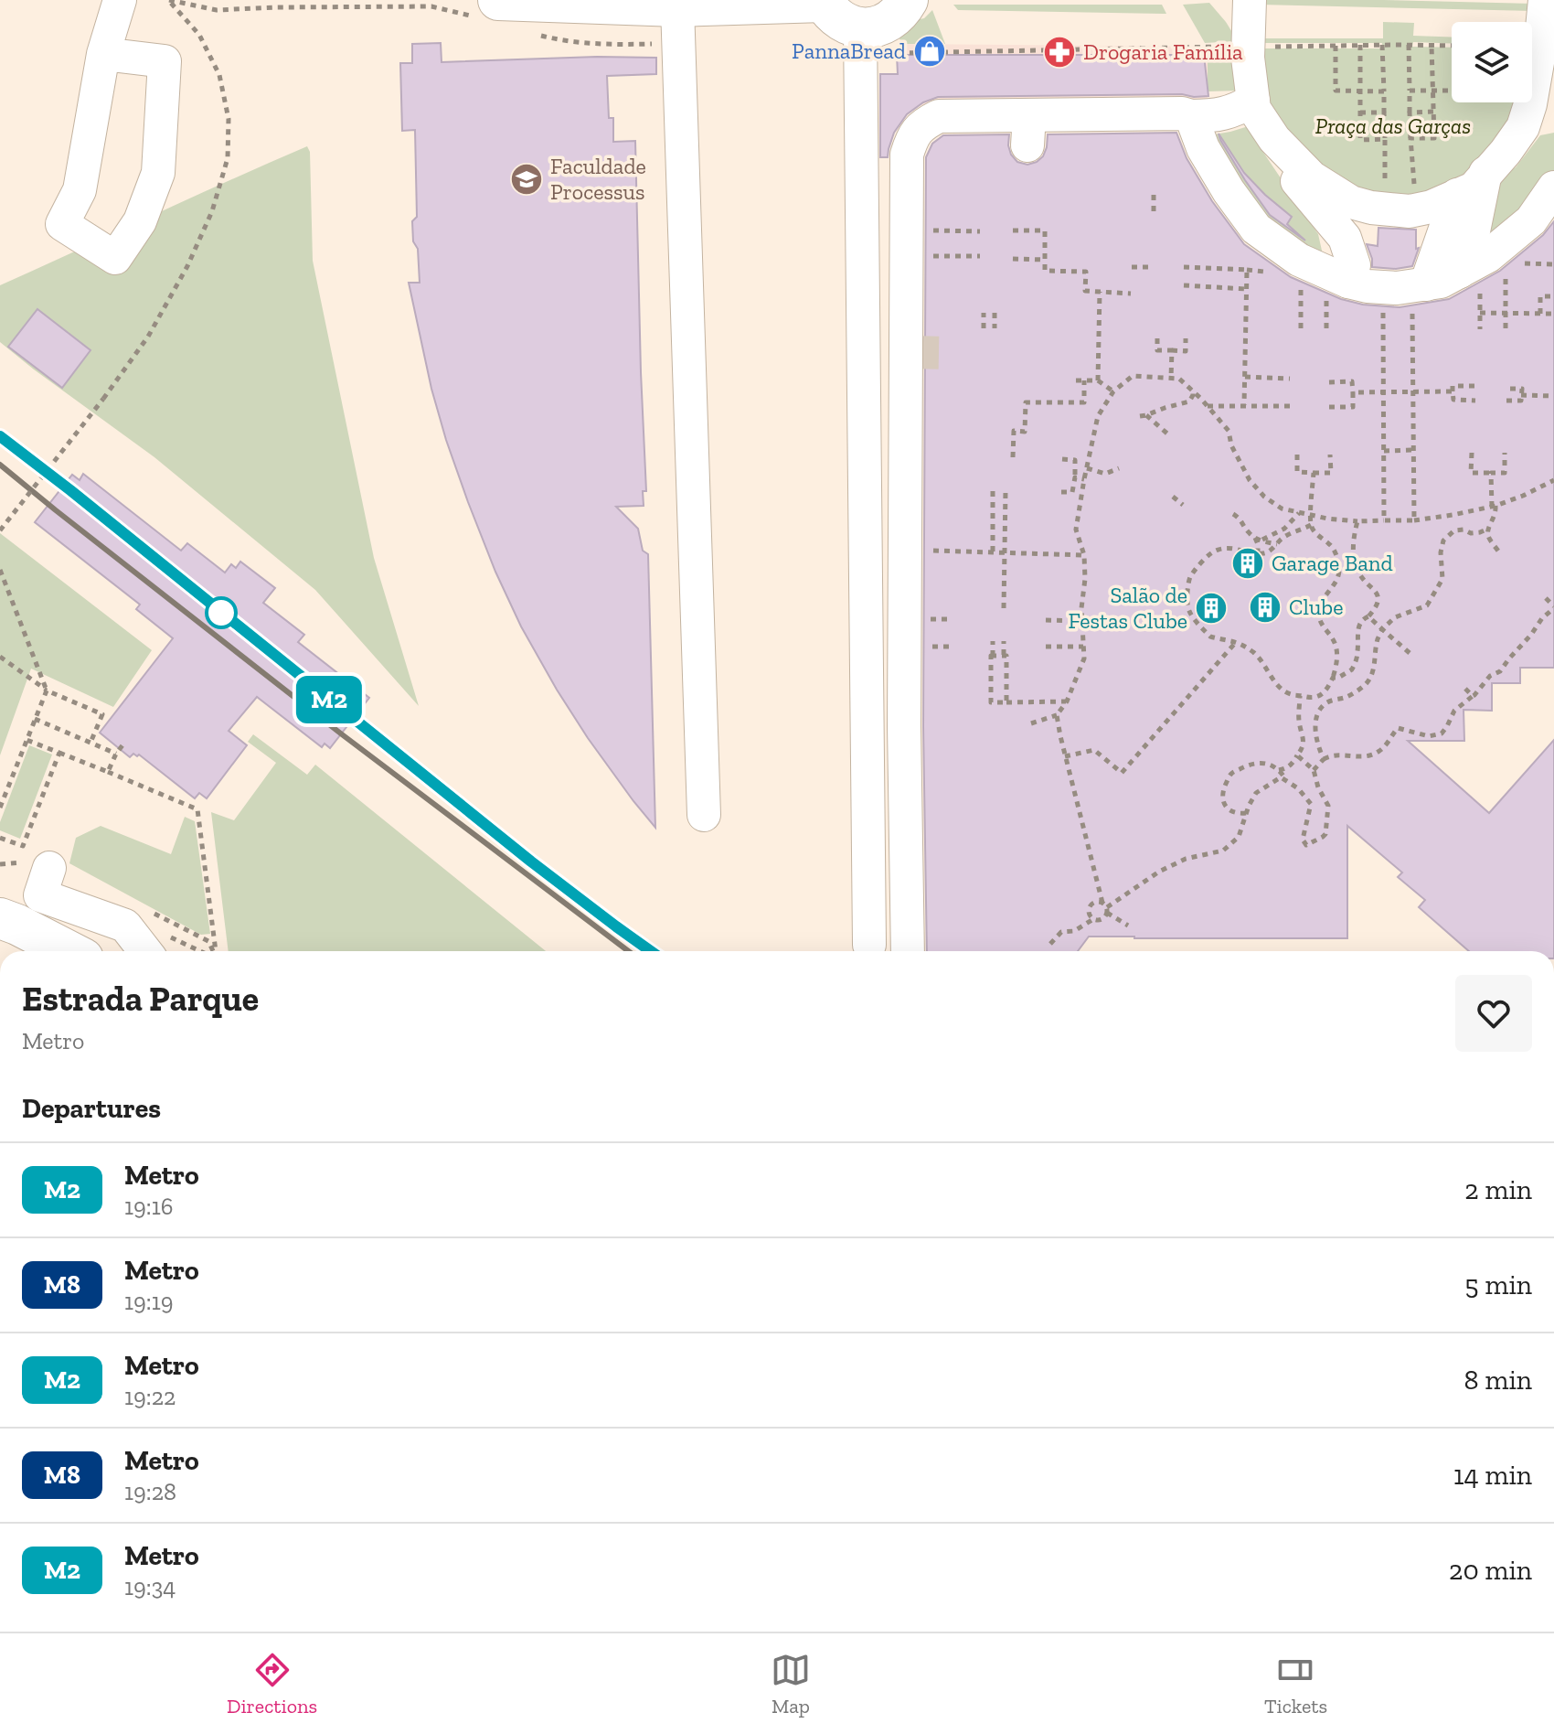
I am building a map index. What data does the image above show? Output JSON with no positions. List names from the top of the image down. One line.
{"parks":["Praça das Garças"],"places":{"shop":["PannaBread"],"pharmacy":["Drogaria Família"],"school or university":["Faculdade Processus"],"building":["Garage Band","Clube","Salão de Festas Clube"]},"lines":["metro line M2"],"page":{"on_map":"M2","heading":[["Estrada Parque","Metro"],"Departures"],"list":[{"mark":"M2","name":"Metro","note":"19:16","value":"2 min"},{"mark":"M8","name":"Metro","note":"19:19","value":"5 min"},{"mark":"M2","name":"Metro","note":"19:22","value":"8 min"},{"mark":"M8","name":"Metro","note":"19:28","value":"14 min"},{"mark":"M2","name":"Metro","note":"19:34","value":"20 min"}],"tabs":["Directions","Map","Tickets"]}}
